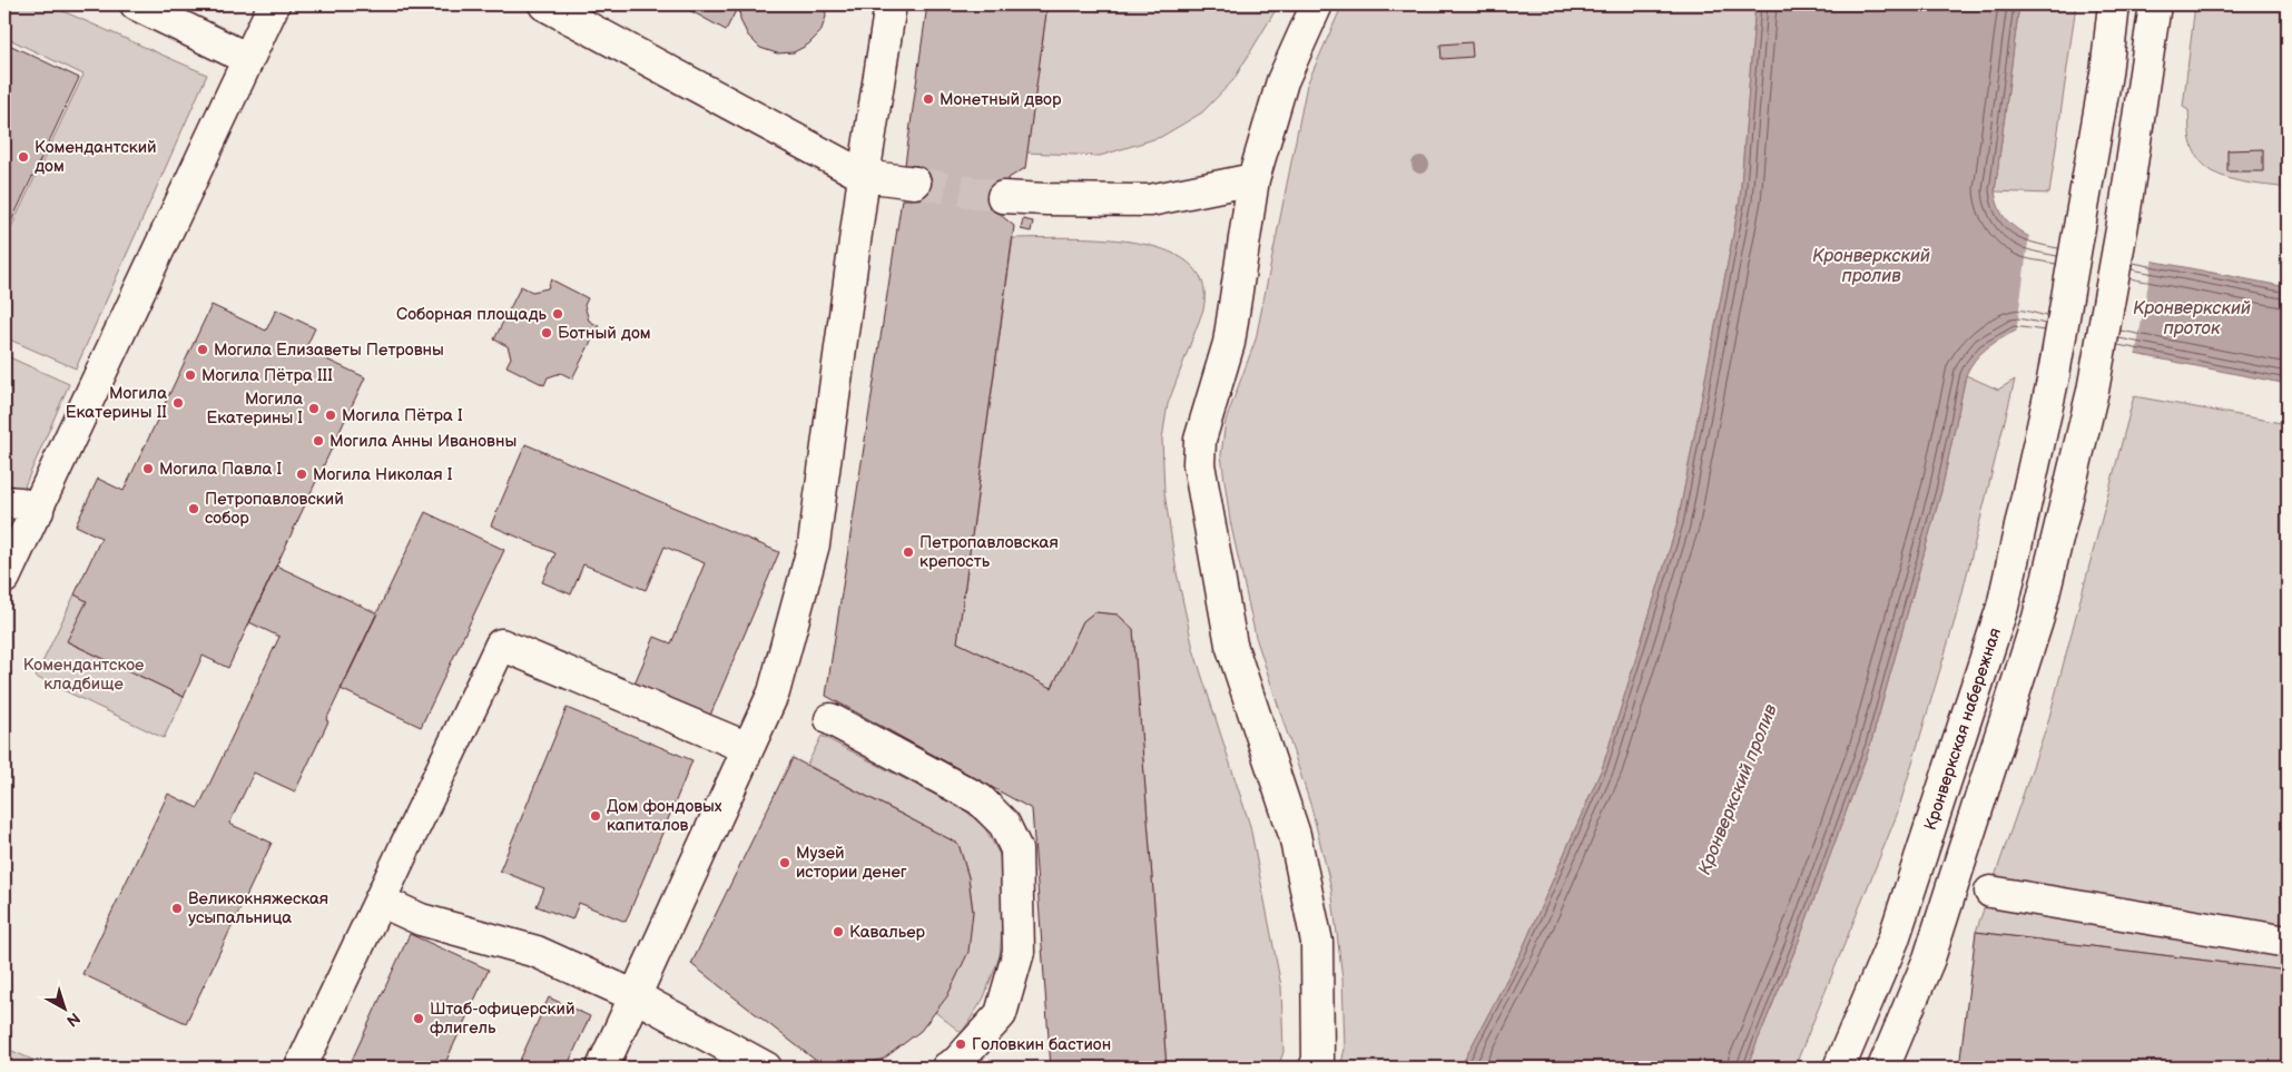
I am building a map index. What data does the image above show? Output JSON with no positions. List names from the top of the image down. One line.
{"streets":{"main road":["Кронверкская набережная"]},"water":["Кронверкский пролив","Кронверкский проток"],"parks":["Комендантское кладбище"],"places":["Монетный двор","Комендантский дом","Соборная площадь","Ботный дом","Могила Елизаветы Петровны","Могила Пётра III","Могила Екатерины II","Могила Екатерины I","Могила Пётра I","Могила Анны Ивановны","Могила Павла I","Могила Николая I","Петропавловский собор","Петропавловская крепость","Дом фондовых капиталов","Музей истории денег","Великокняжеская усыпальница","Кавальер","Штаб-офицерский флигель","Головкин бастион"],"north":"bottom right"}
